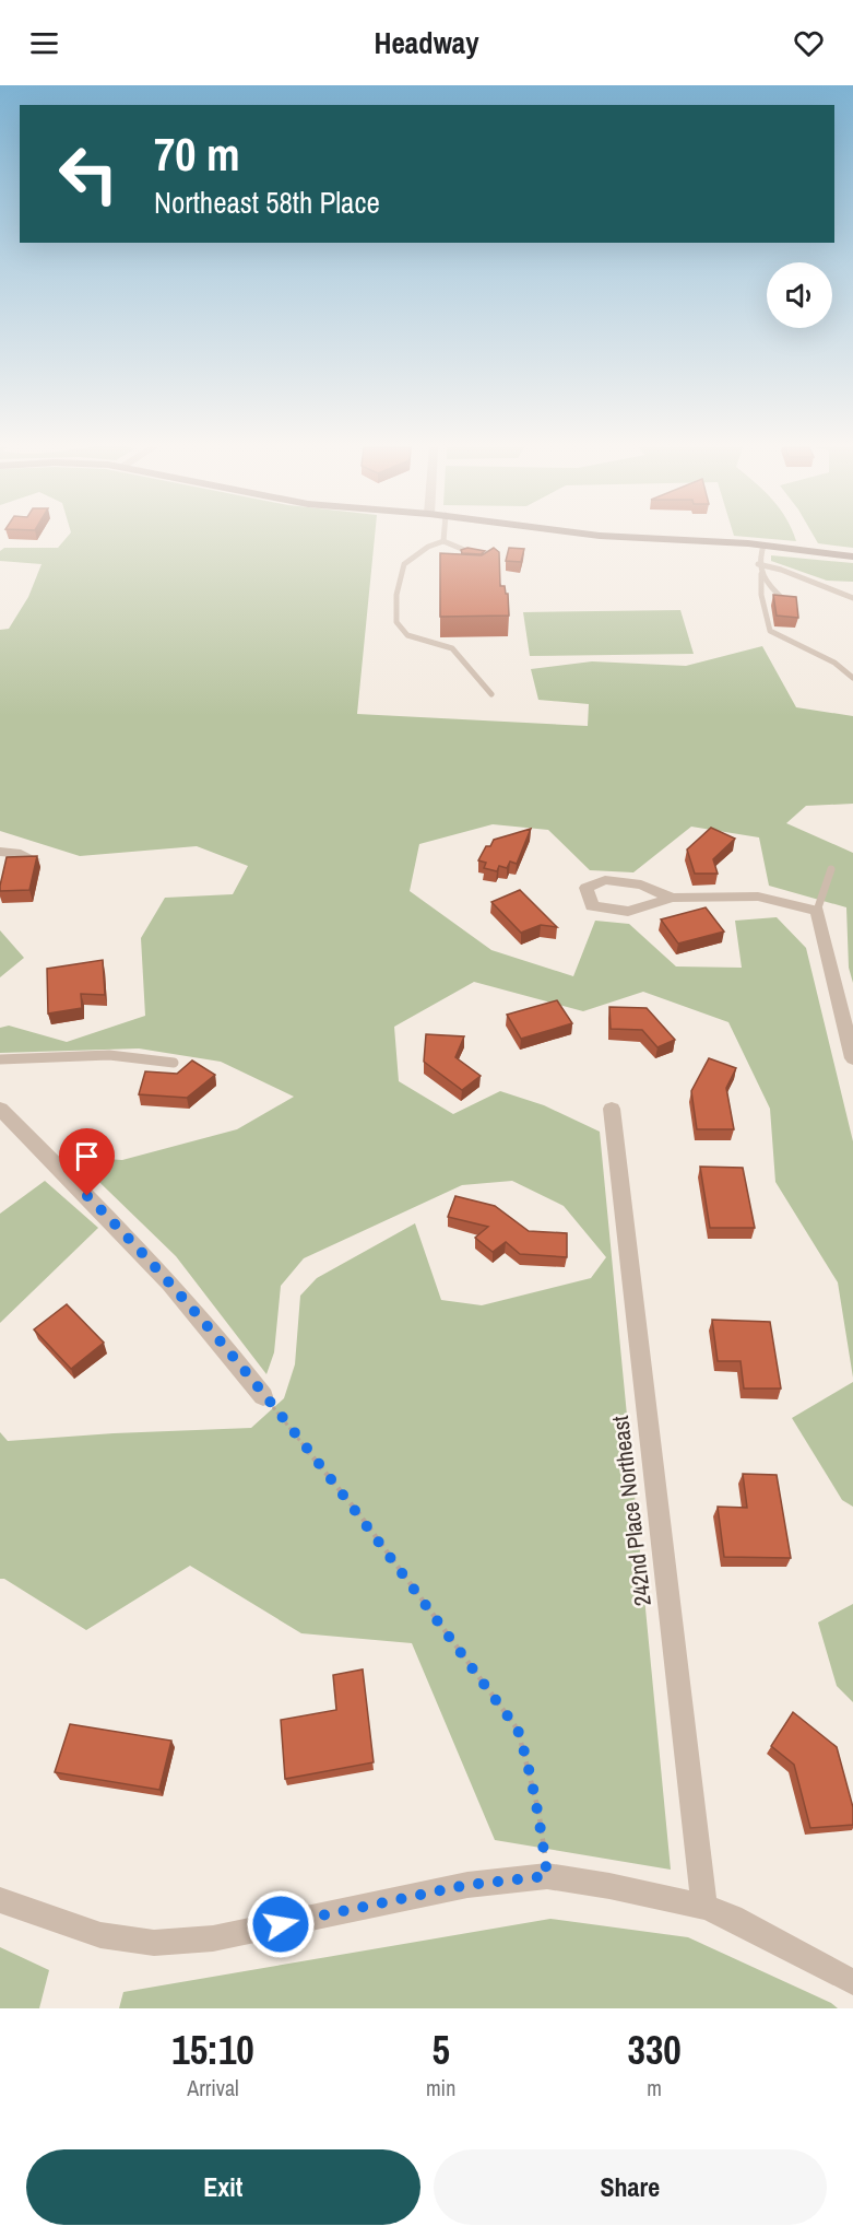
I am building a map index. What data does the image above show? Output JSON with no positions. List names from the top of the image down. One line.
{"streets":{"street":["242nd Place Northeast"]},"page":{"header":"Headway","turn":["70 m","Northeast 58th Place"],"eta":["15:10","Arrival","5","min","330","m"],"buttons":["Exit","Share"]}}
